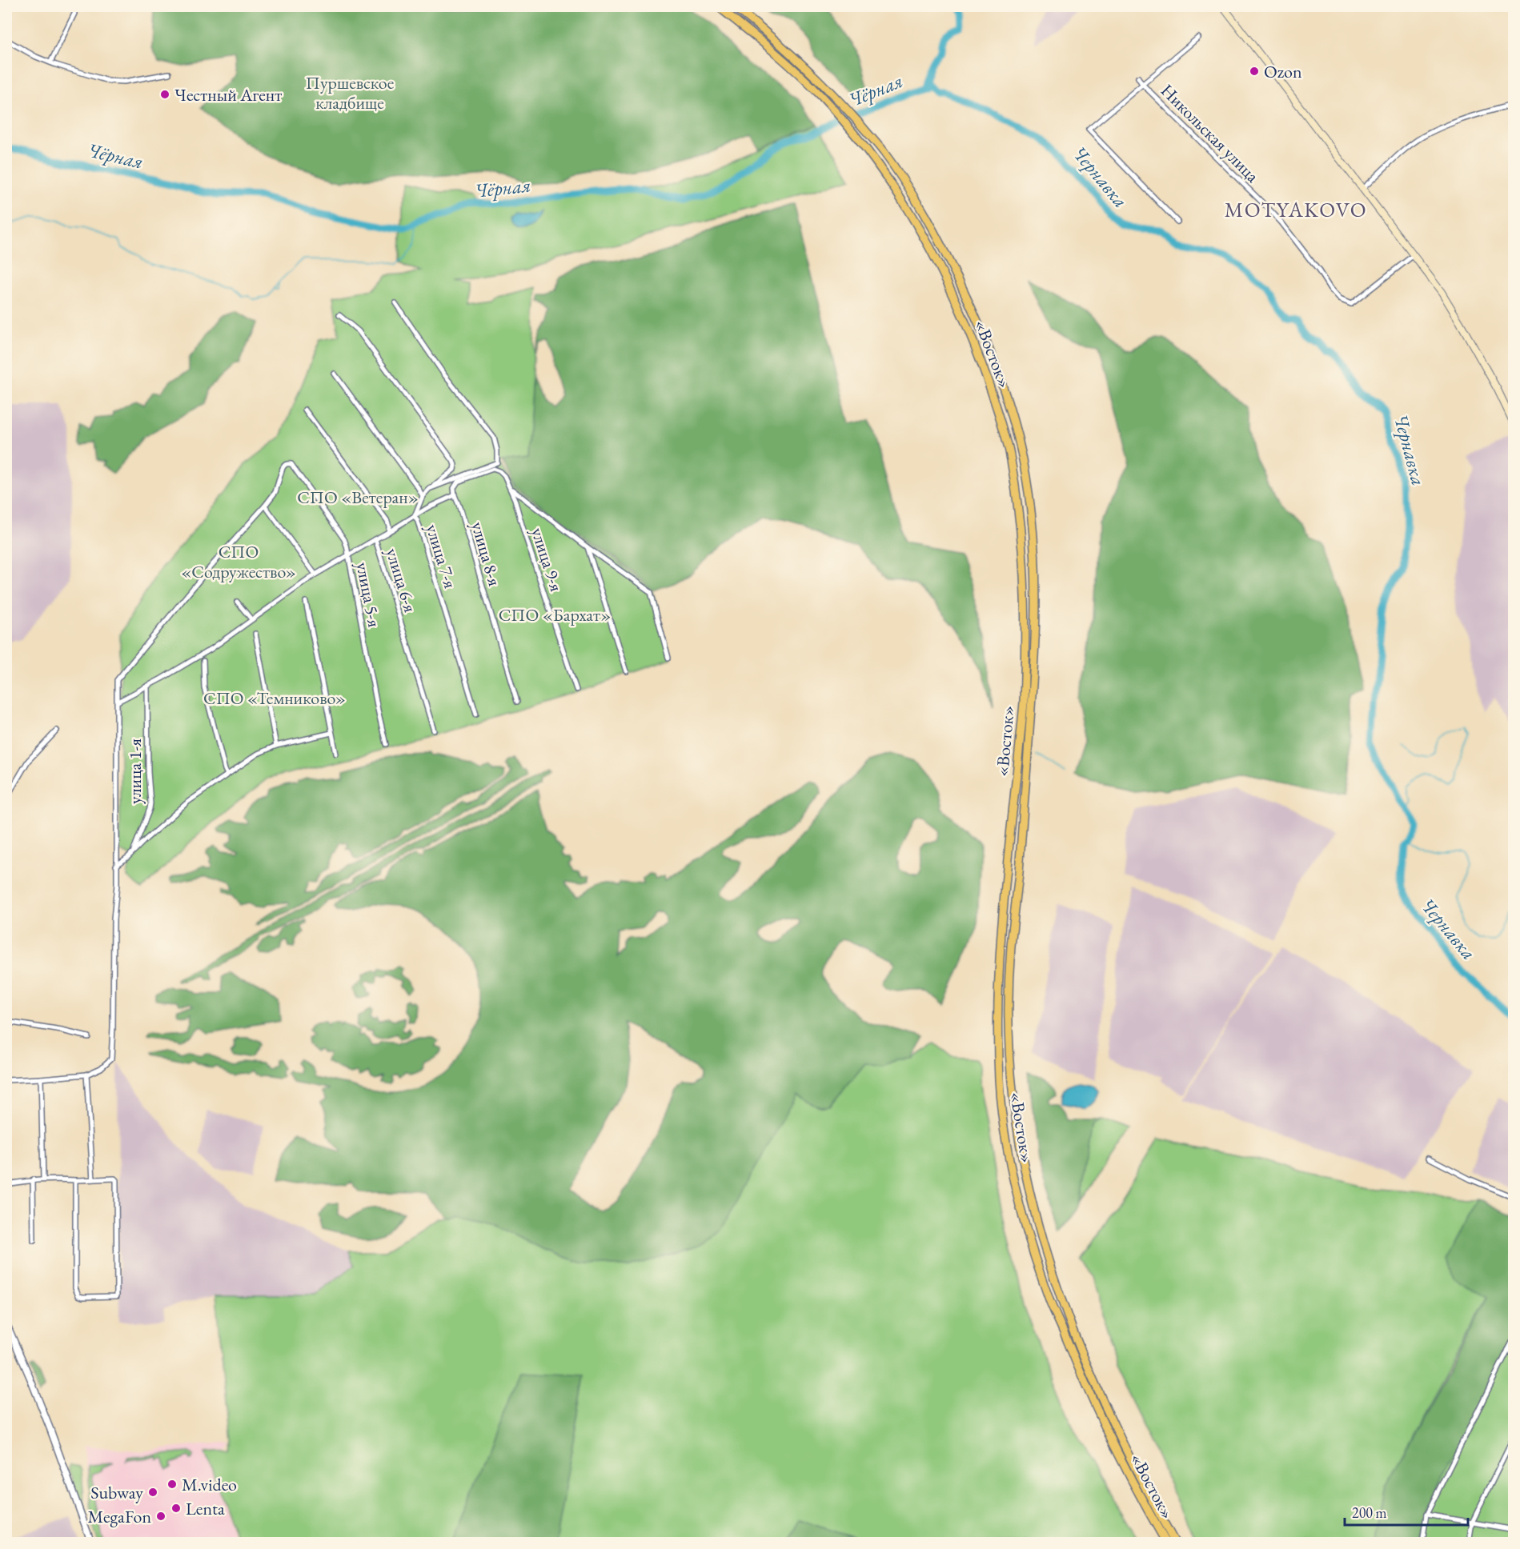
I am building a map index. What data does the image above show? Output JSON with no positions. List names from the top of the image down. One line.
{"streets":{"highway":["«Восток»"],"street":["Никольская улица","улица 8-я","улица 7-я","улица 9-я","улица 6-я","улица 5-я","улица 1-я"]},"crossings":[["улица 8-я","улица 9-я"]],"districts":["MOTYAKOVO"],"water":["Чёрная","Чернавка"],"parks":["Пуршевское кладбище","СПО «Ветеран»","СПО «Содружество»","СПО «Бархат»","СПО «Темниково»"],"places":["Ozon","Честный Агент","M.video","Subway","Lenta","MegaFon"],"scale_bar":"200 m"}
